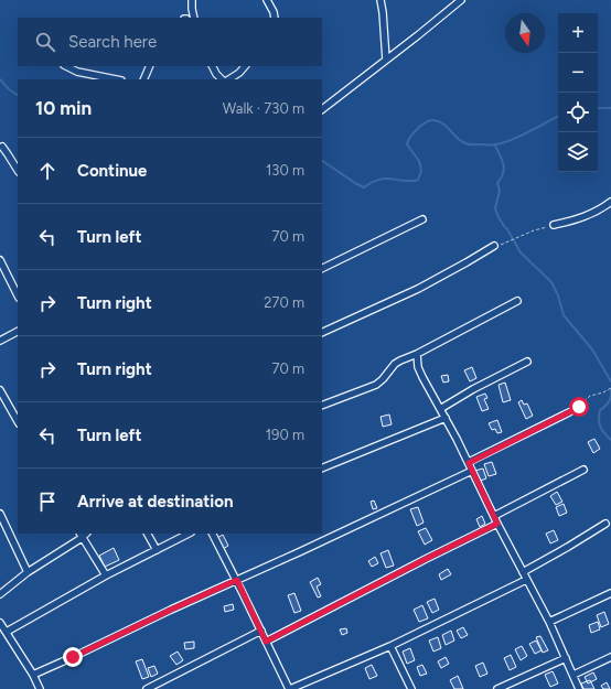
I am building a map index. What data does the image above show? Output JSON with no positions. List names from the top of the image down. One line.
{"north":"bottom","page":{"map_buttons":["+","−"],"search":"Search here","heading":["10 min","Walk · 730 m"],"list":[["Continue","130 m"],["Turn left","70 m"],["Turn right","270 m"],["Turn right","70 m"],["Turn left","190 m"],"Arrive at destination"]}}
